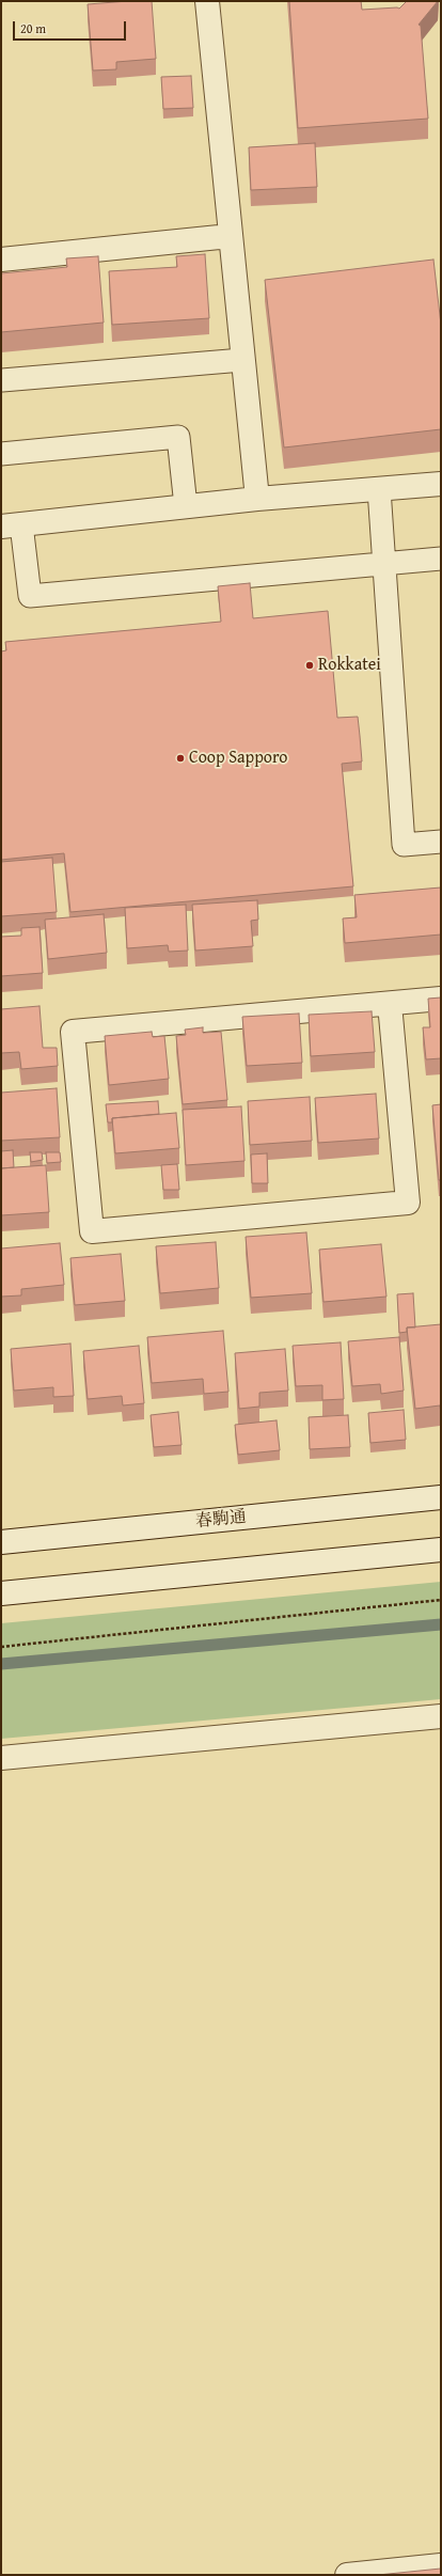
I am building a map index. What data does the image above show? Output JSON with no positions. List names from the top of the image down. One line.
{"streets":{"street":["春駒通"]},"places":["Rokkatei","Coop Sapporo"],"scale_bar":"20 m"}
